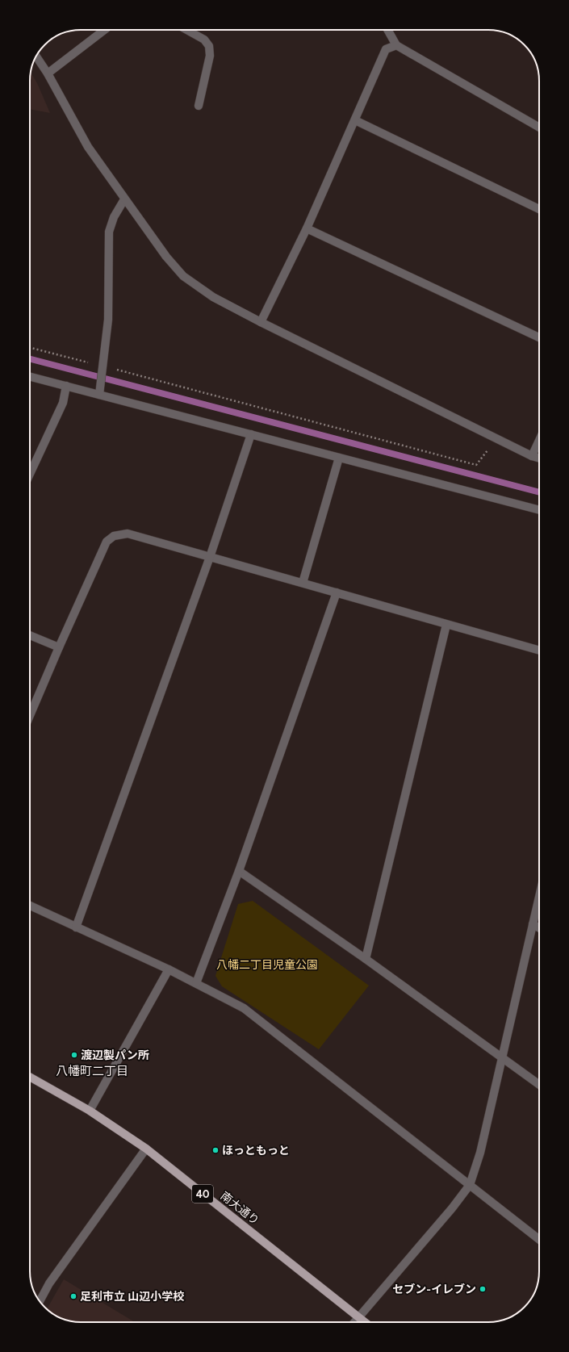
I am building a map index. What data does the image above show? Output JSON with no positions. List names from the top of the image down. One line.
{"streets":{"main road":["40","南大通り"]},"districts":["八幡町二丁目"],"parks":["八幡二丁目児童公園"],"places":["渡辺製パン所","ほっともっと","セブン-イレブン","足利市立 山辺小学校"]}
